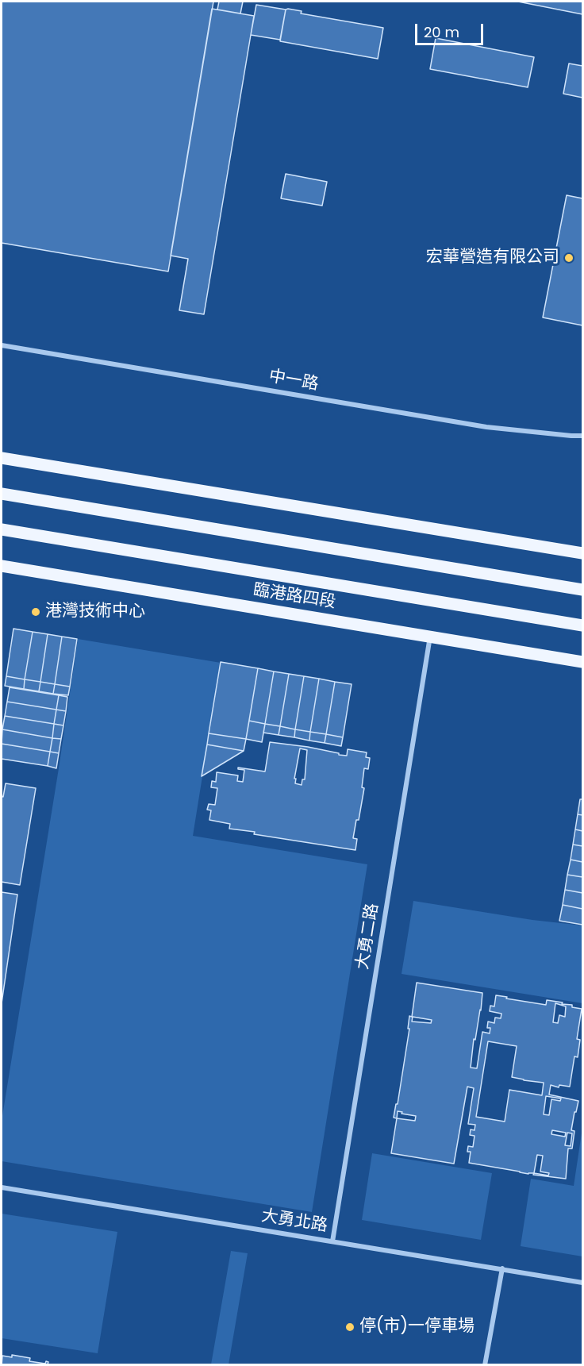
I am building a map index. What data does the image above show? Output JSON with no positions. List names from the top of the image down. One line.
{"streets":{"main road":["臨港路四段"],"street":["中一路","大勇二路","大勇北路"]},"crossings":[["臨港路四段","大勇二路"],["大勇二路","大勇北路"]],"places":["宏華營造有限公司","港灣技術中心","停(市)一停車場"],"scale_bar":"20 m"}
